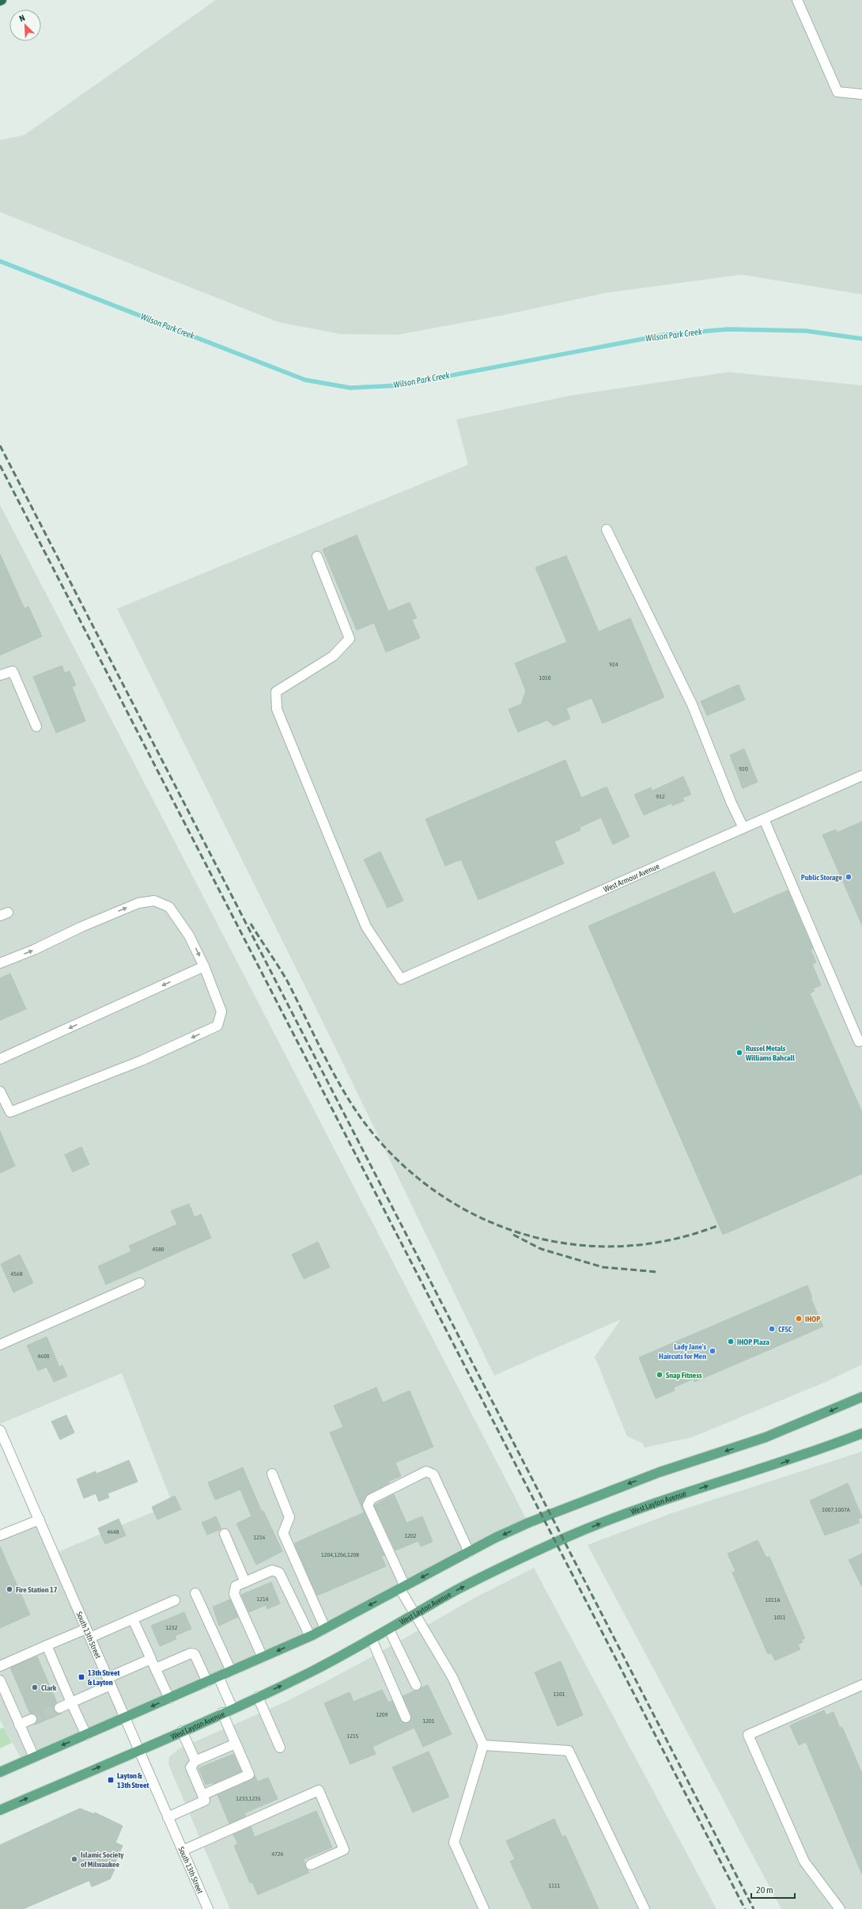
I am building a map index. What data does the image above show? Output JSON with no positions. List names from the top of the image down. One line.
{"streets":{"main road":["West Layton Avenue"],"street":["West Armour Avenue","South 13th Street"]},"crossings":[["West Layton Avenue","South 13th Street"]],"water":["Wilson Park Creek"],"places":{"other":["Public Storage","Russel Metals Williams Bahcall","IHOP","CFSC","IHOP Plaza","Lady Jane's Haircuts for Men","Snap Fitness","Fire Station 17","Clark","Islamic Society of Milwaukee"],"transit":["13th Street & Layton","Layton & 13th Street"]},"house_numbers":["924","1010","920","932","4580","4568","4600","1007,1007A","4648","1202","1216","1204,1206,1208","1214","1011A","1011","1232","1101","1209","1201","1215","1233,1235","4726","1111"],"scale_bar":"20 m","north":"top left"}
